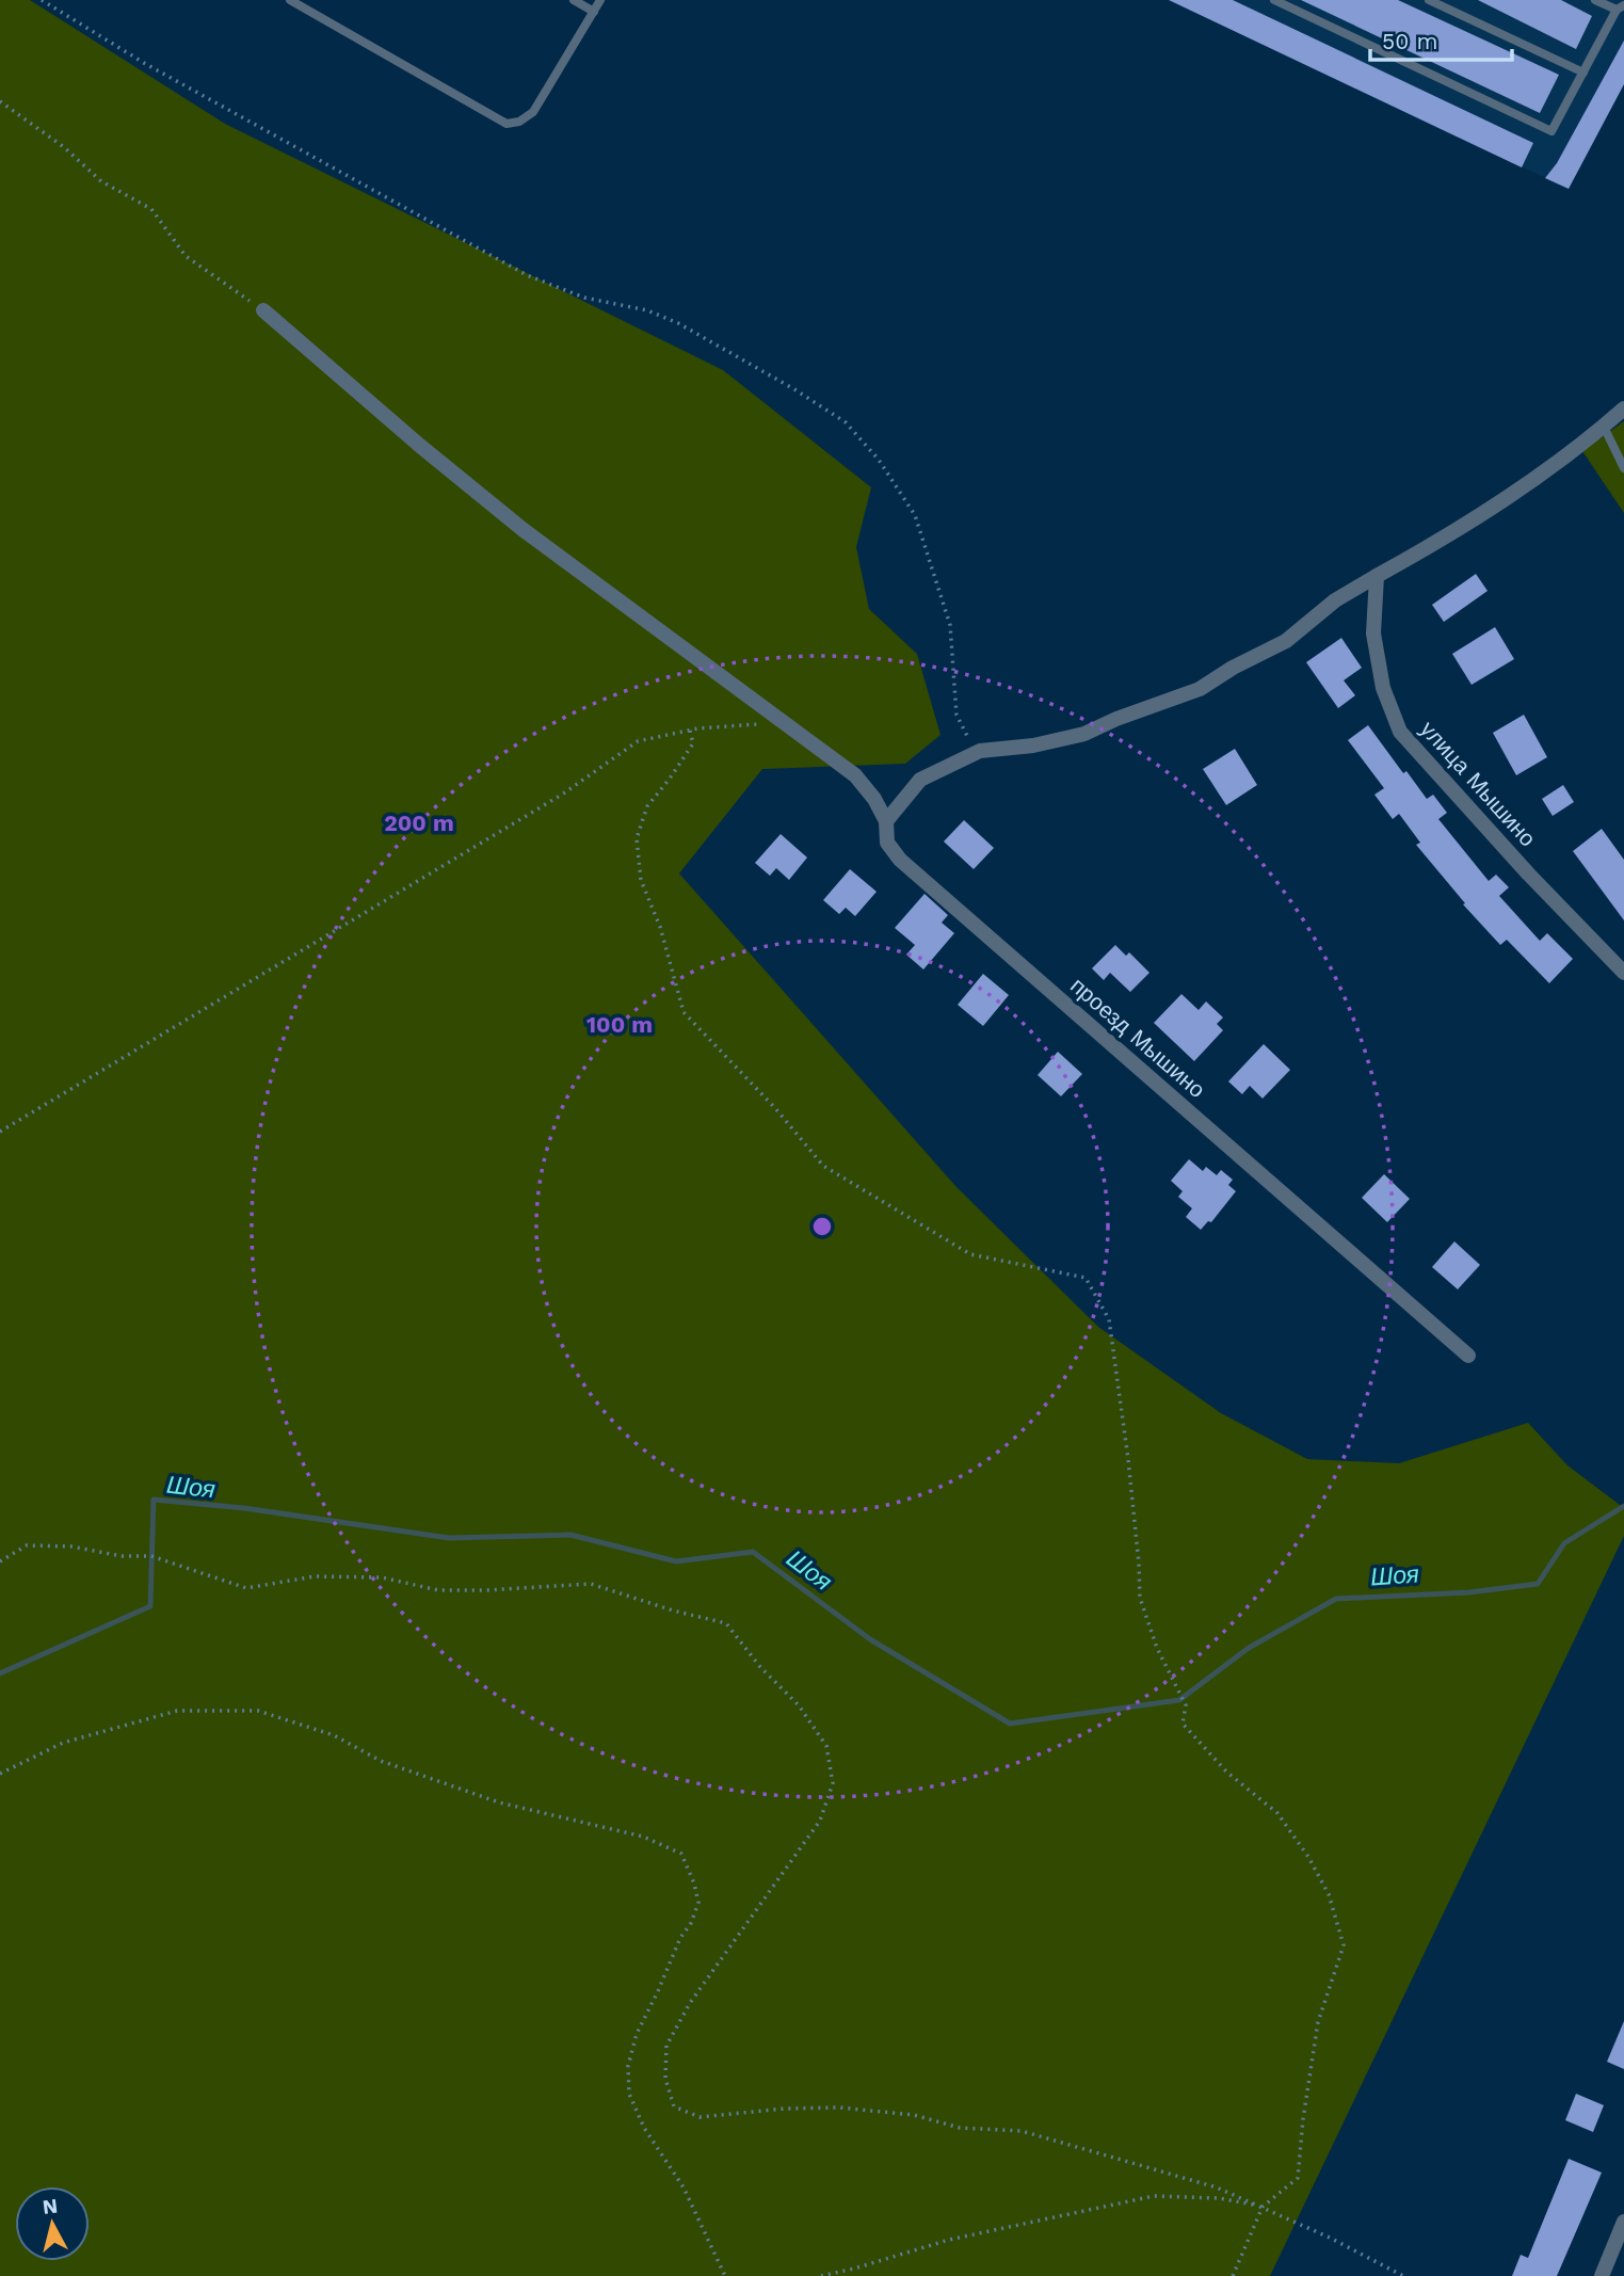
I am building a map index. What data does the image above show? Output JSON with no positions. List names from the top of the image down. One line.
{"streets":{"street":["улица Мышино","проезд Мышино"]},"water":["Шоя"],"scale_bar":"50 m","north":"top","rings":["200 m","100 m"]}
